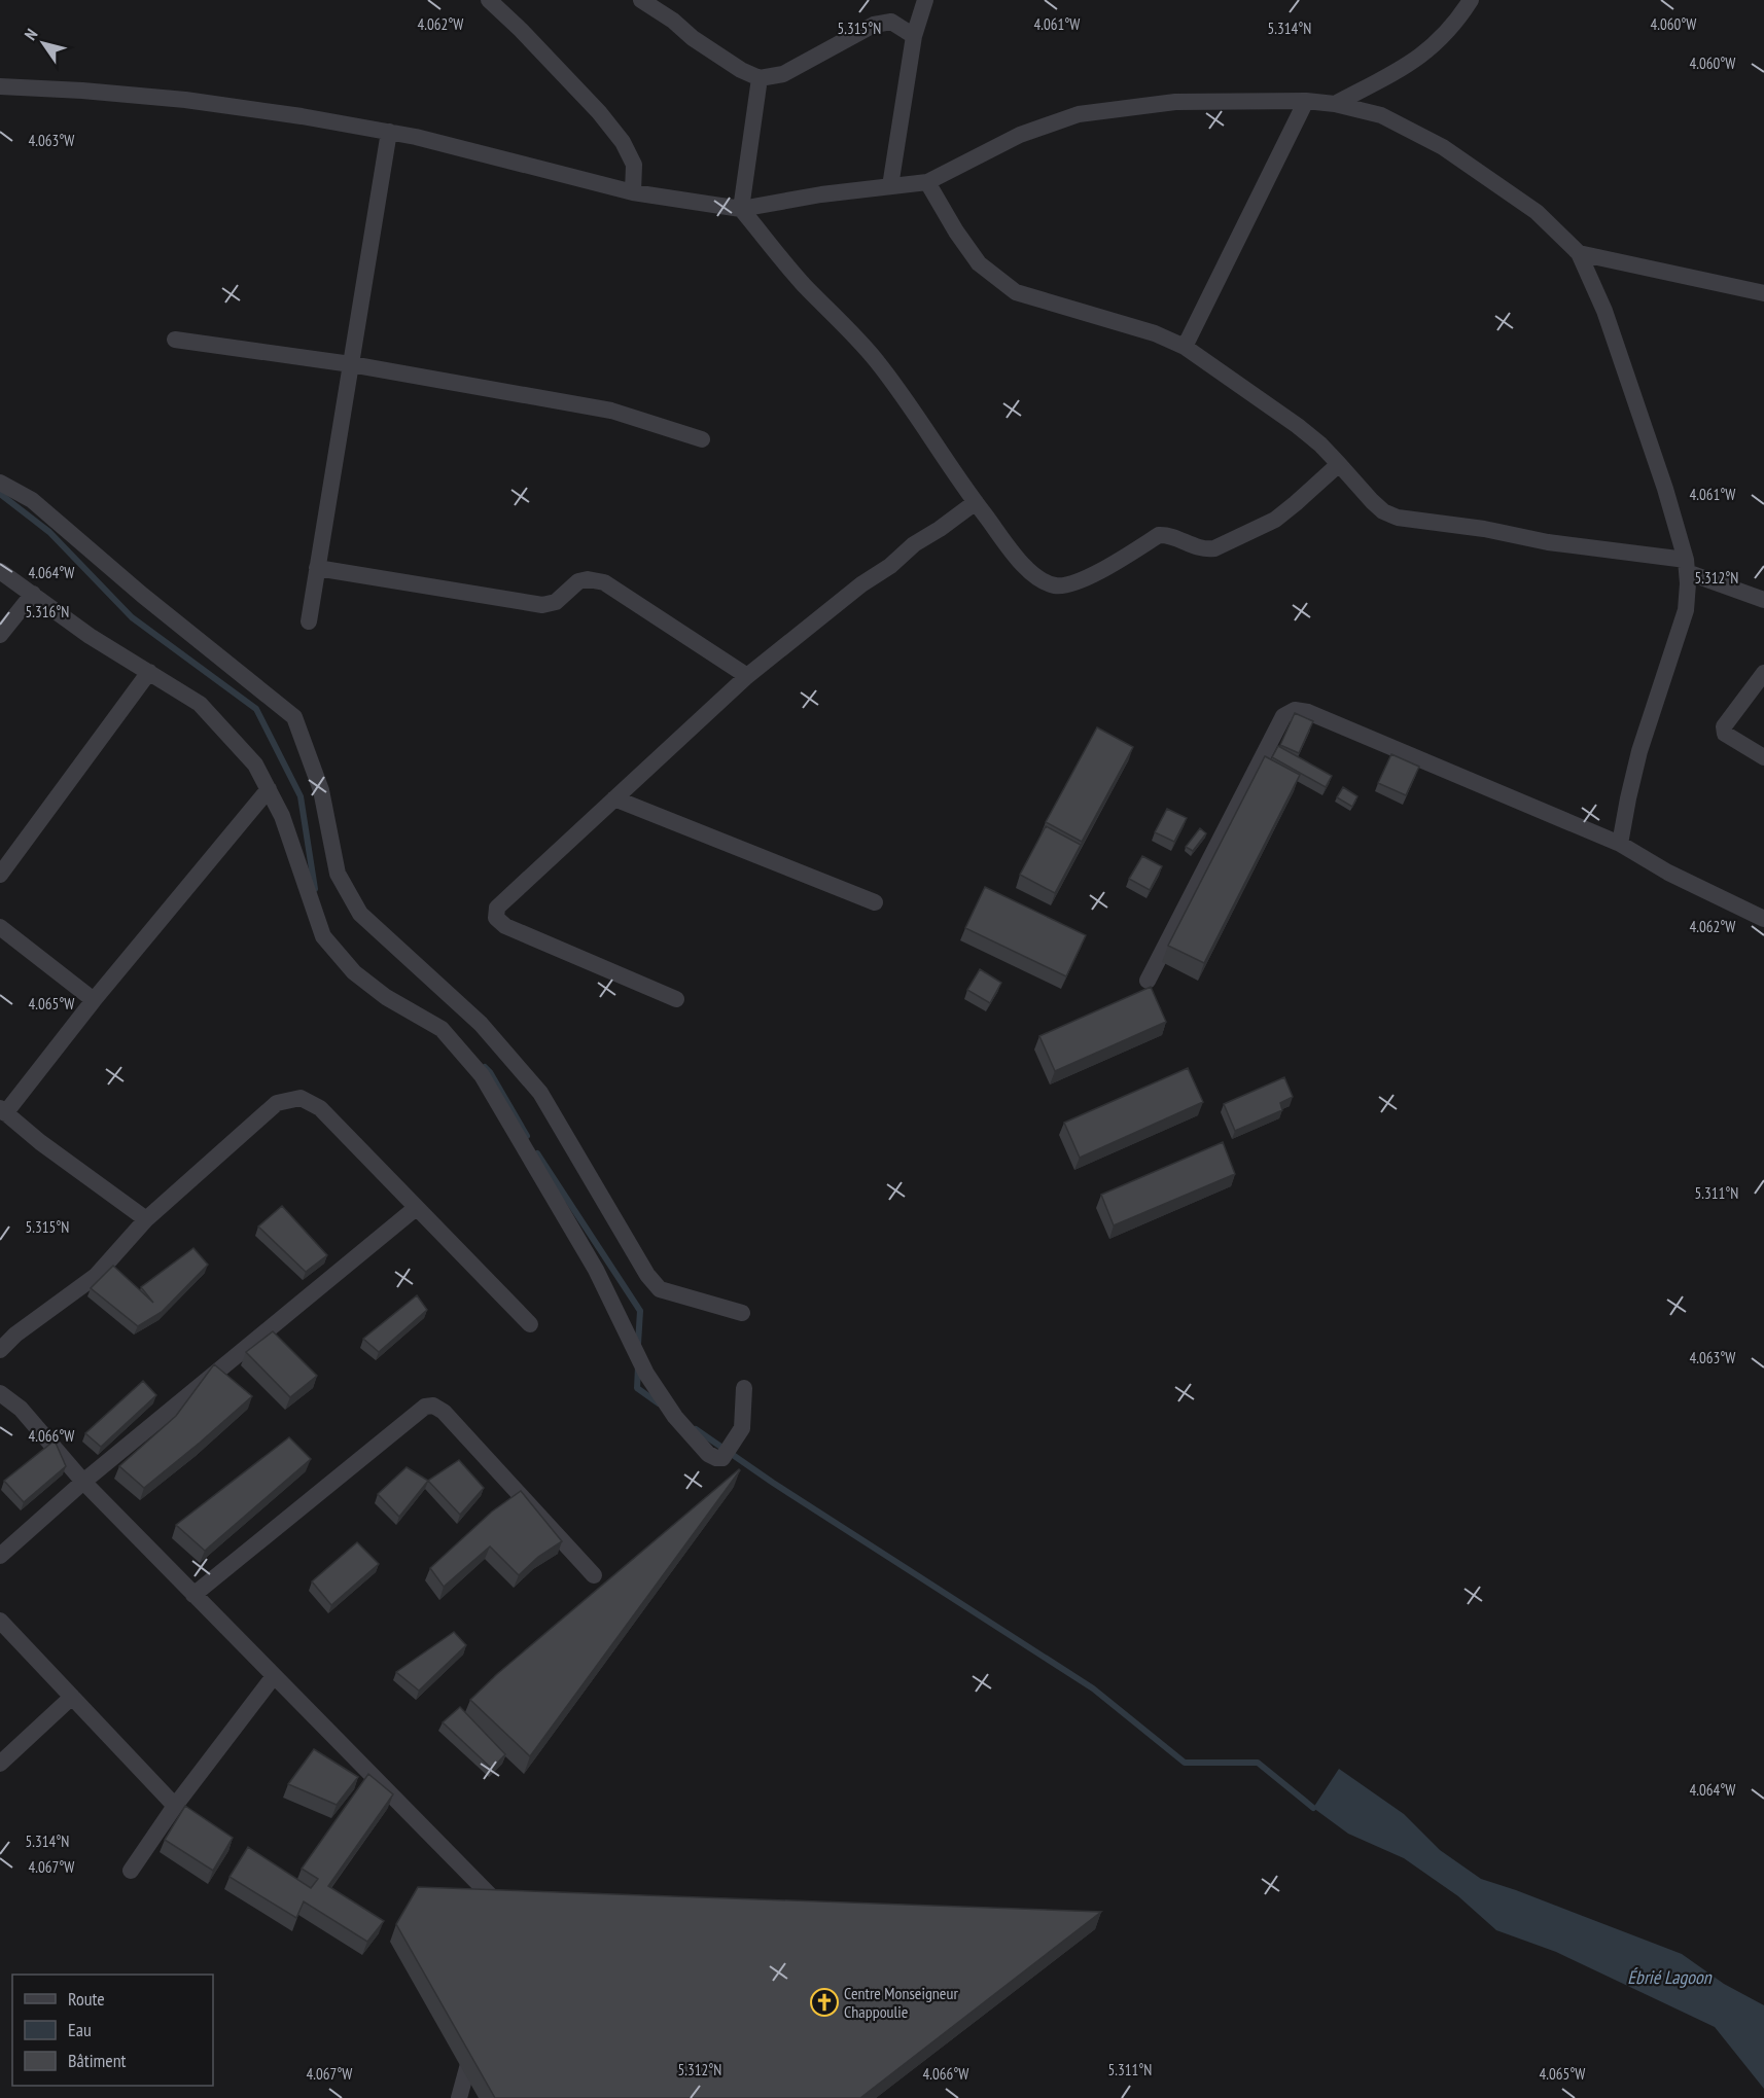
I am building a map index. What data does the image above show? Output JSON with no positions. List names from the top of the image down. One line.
{"water":["Ébrié Lagoon"],"places":{"church":["Centre Monseigneur Chappoulie"]},"legend":["Route","Eau","Bâtiment"],"north":"top left","coordinates":["4.062°W","4.061°W","4.060°W","5.315°N","5.314°N","4.063°W","4.064°W","5.312°N","5.316°N","4.065°W","5.311°N","4.066°W","4.067°W"]}
